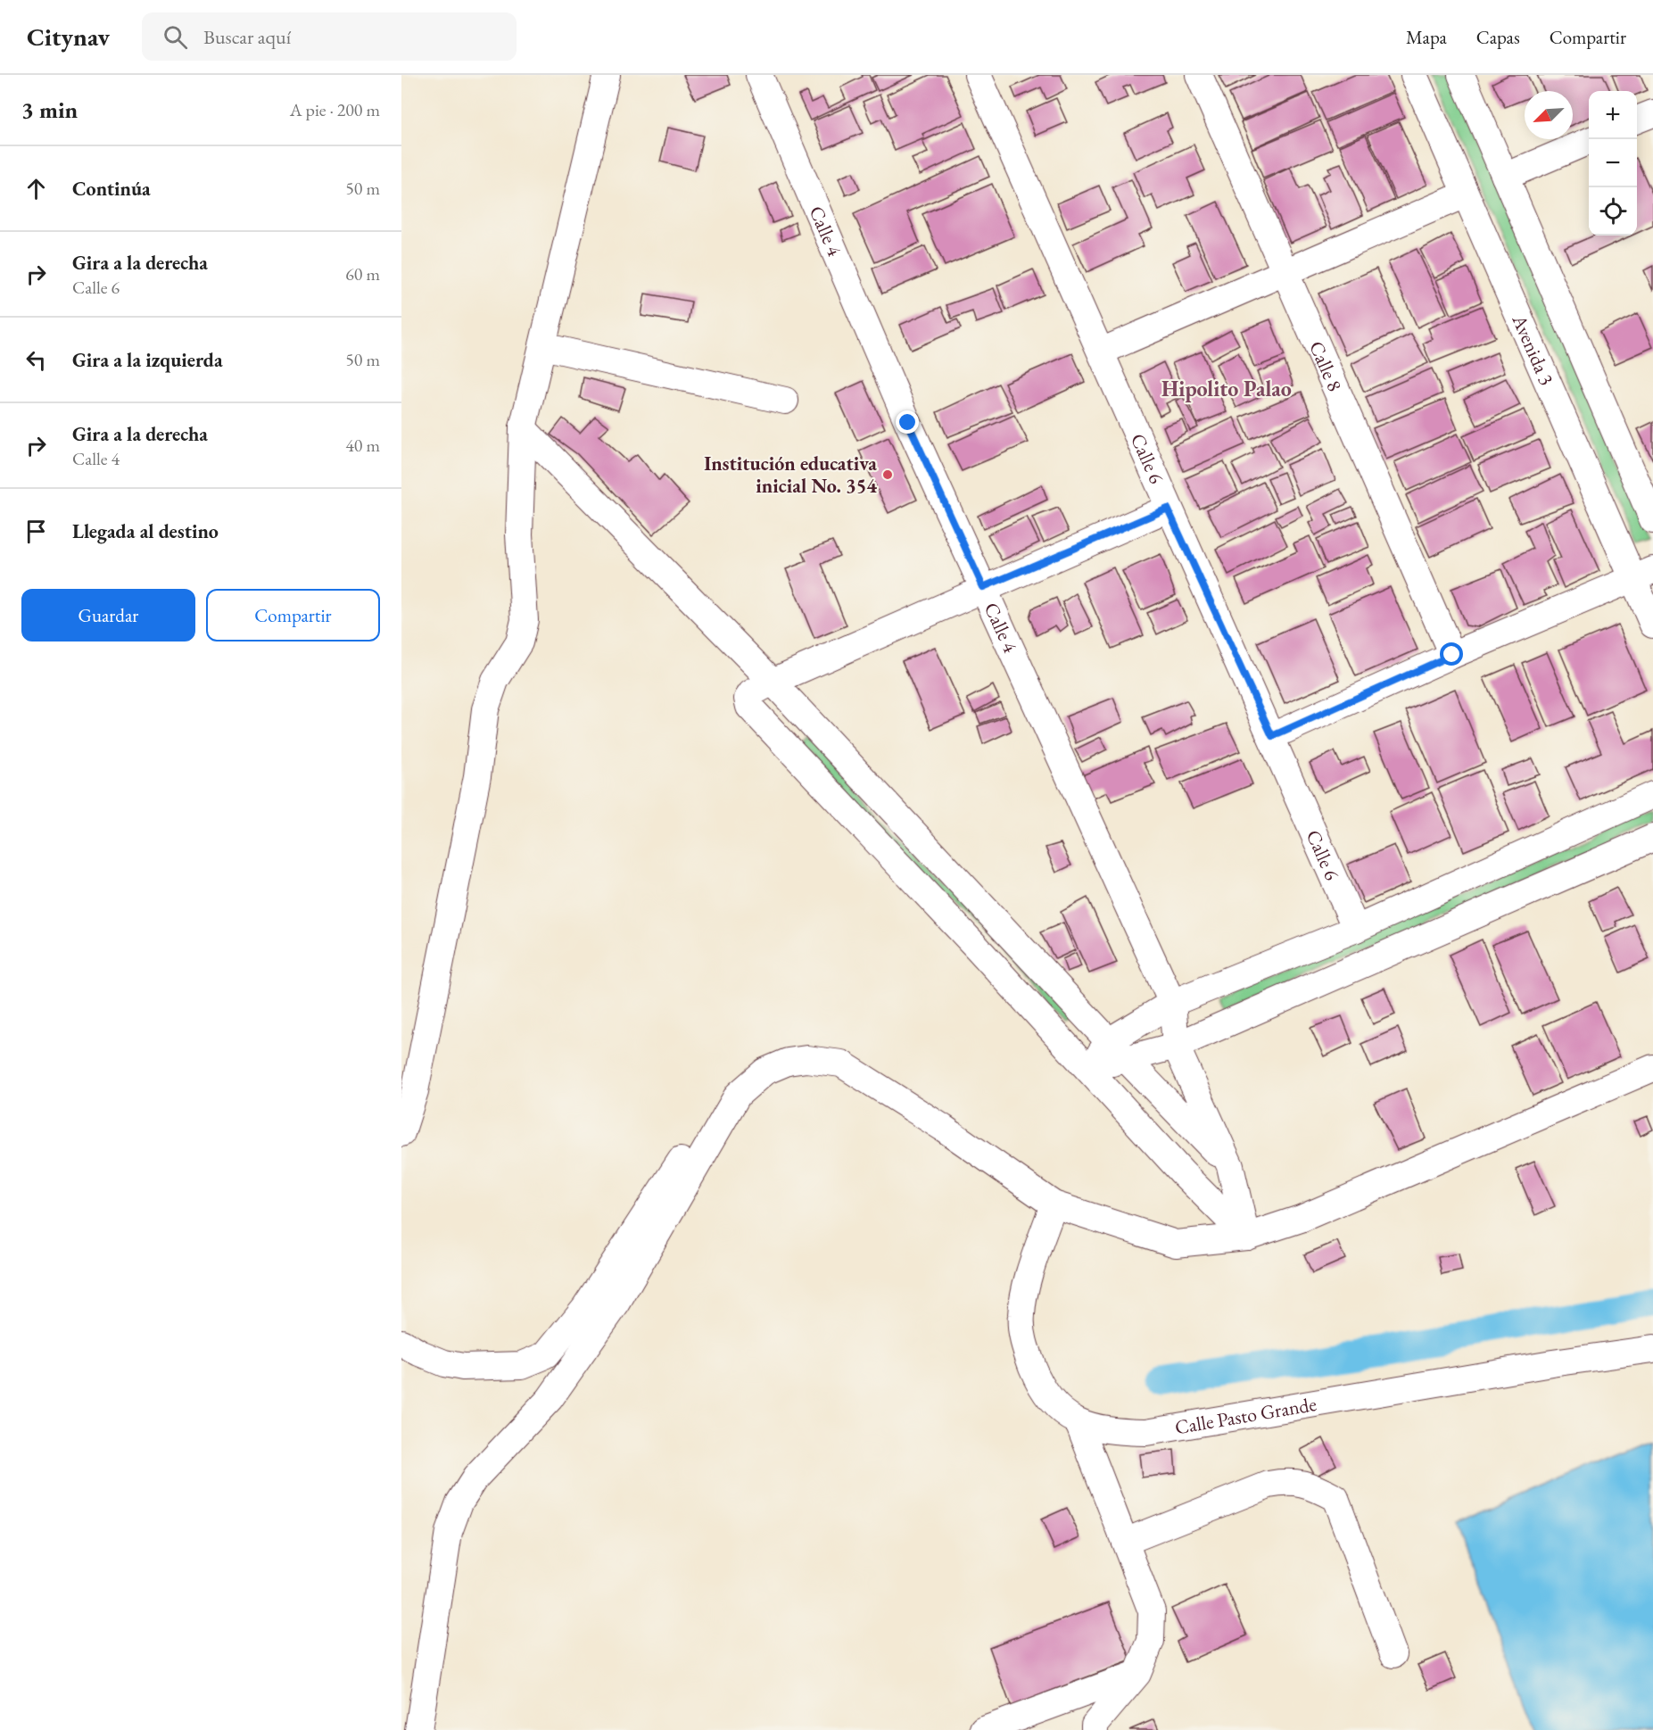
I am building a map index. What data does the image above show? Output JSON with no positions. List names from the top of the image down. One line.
{"streets":{"street":["Calle 4","Avenida 3","Calle 8","Calle 6","Calle Pasto Grande"]},"districts":["Hipolito Palao"],"places":["Institución educativa inicial No. 354"],"north":"bottom left","page":{"header":"Citynav","search":"Buscar aquí","nav":["Mapa","Capas","Compartir"],"heading":["3 min","A pie · 200 m"],"map_buttons":["+","−"],"list":[["Continúa","50 m"],["Gira a la derecha","Calle 6","60 m"],["Gira a la izquierda","50 m"],["Gira a la derecha","Calle 4","40 m"],"Llegada al destino"],"buttons":["Guardar","Compartir"]}}
